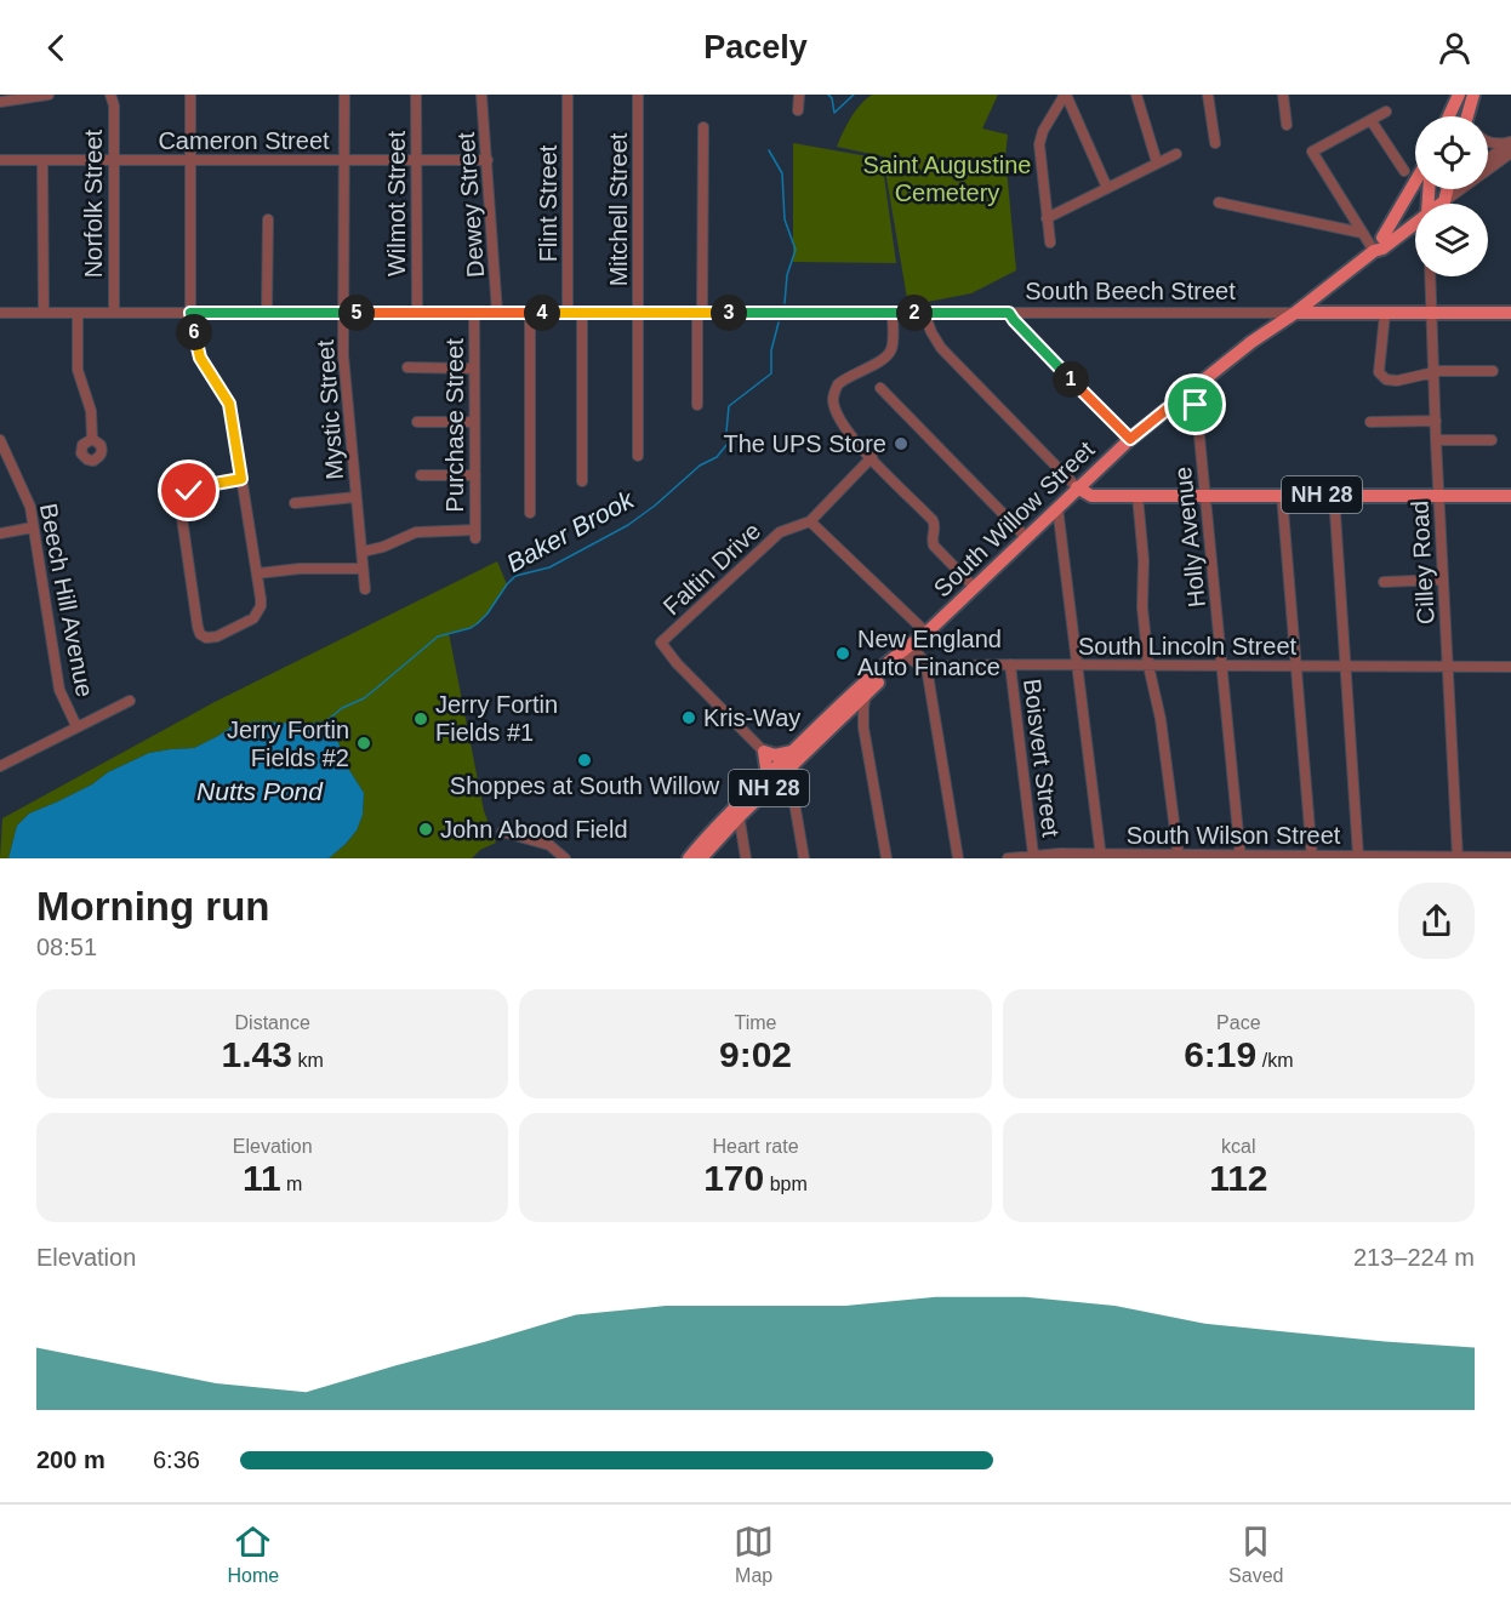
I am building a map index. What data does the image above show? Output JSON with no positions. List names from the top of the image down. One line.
{"streets":{"main road":["South Beech Street","NH 28","South Willow Street"],"street":["Cameron Street","Norfolk Street","Wilmot Street","Flint Street","Dewey Street","Mitchell Street","Mystic Street","Purchase Street","Holly Avenue","Cilley Road","Faltin Drive","Beech Hill Avenue","South Lincoln Street","Boisvert Street","South Wilson Street"]},"crossings":[["Cameron Street","Norfolk Street"],["Cameron Street","Wilmot Street"],["Cameron Street","Dewey Street"],["Cameron Street","Mystic Street"],["Norfolk Street","South Beech Street"],["Wilmot Street","South Beech Street"],["Flint Street","South Beech Street"],["Dewey Street","South Beech Street"],["Mitchell Street","South Beech Street"],["South Beech Street","Mystic Street"],["South Beech Street","Purchase Street"],["South Beech Street","South Willow Street"],["South Beech Street","Cilley Road"],["Mystic Street","Purchase Street"],["NH 28","South Willow Street"],["NH 28","Holly Avenue"],["NH 28","Cilley Road"],["South Willow Street","Holly Avenue"],["South Willow Street","South Lincoln Street"],["Holly Avenue","South Lincoln Street"],["Holly Avenue","South Wilson Street"],["Cilley Road","South Lincoln Street"],["Cilley Road","South Wilson Street"],["South Lincoln Street","Boisvert Street"],["Boisvert Street","South Wilson Street"]],"water":["Baker Brook","Nutts Pond"],"parks":["Saint Augustine Cemetery"],"places":["The UPS Store","New England Auto Finance","Kris-Way","Jerry Fortin Fields #1","Jerry Fortin Fields #2","Shoppes at South Willow","John Abood Field"],"page":{"header":"Pacely","pins":["2","3","4","5","6","1"],"heading":["Morning run","08:51"],"stats":[["Distance","1.43 km"],["Time","9:02"],["Pace","6:19 /km"],["Elevation","11 m"],["Heart rate","170 bpm"],["kcal","112"]],"chart":["Elevation","213–224 m"],"list":[{"name":"200 m","note":"6:36"}],"tabs":["Home","Map","Saved"]}}
